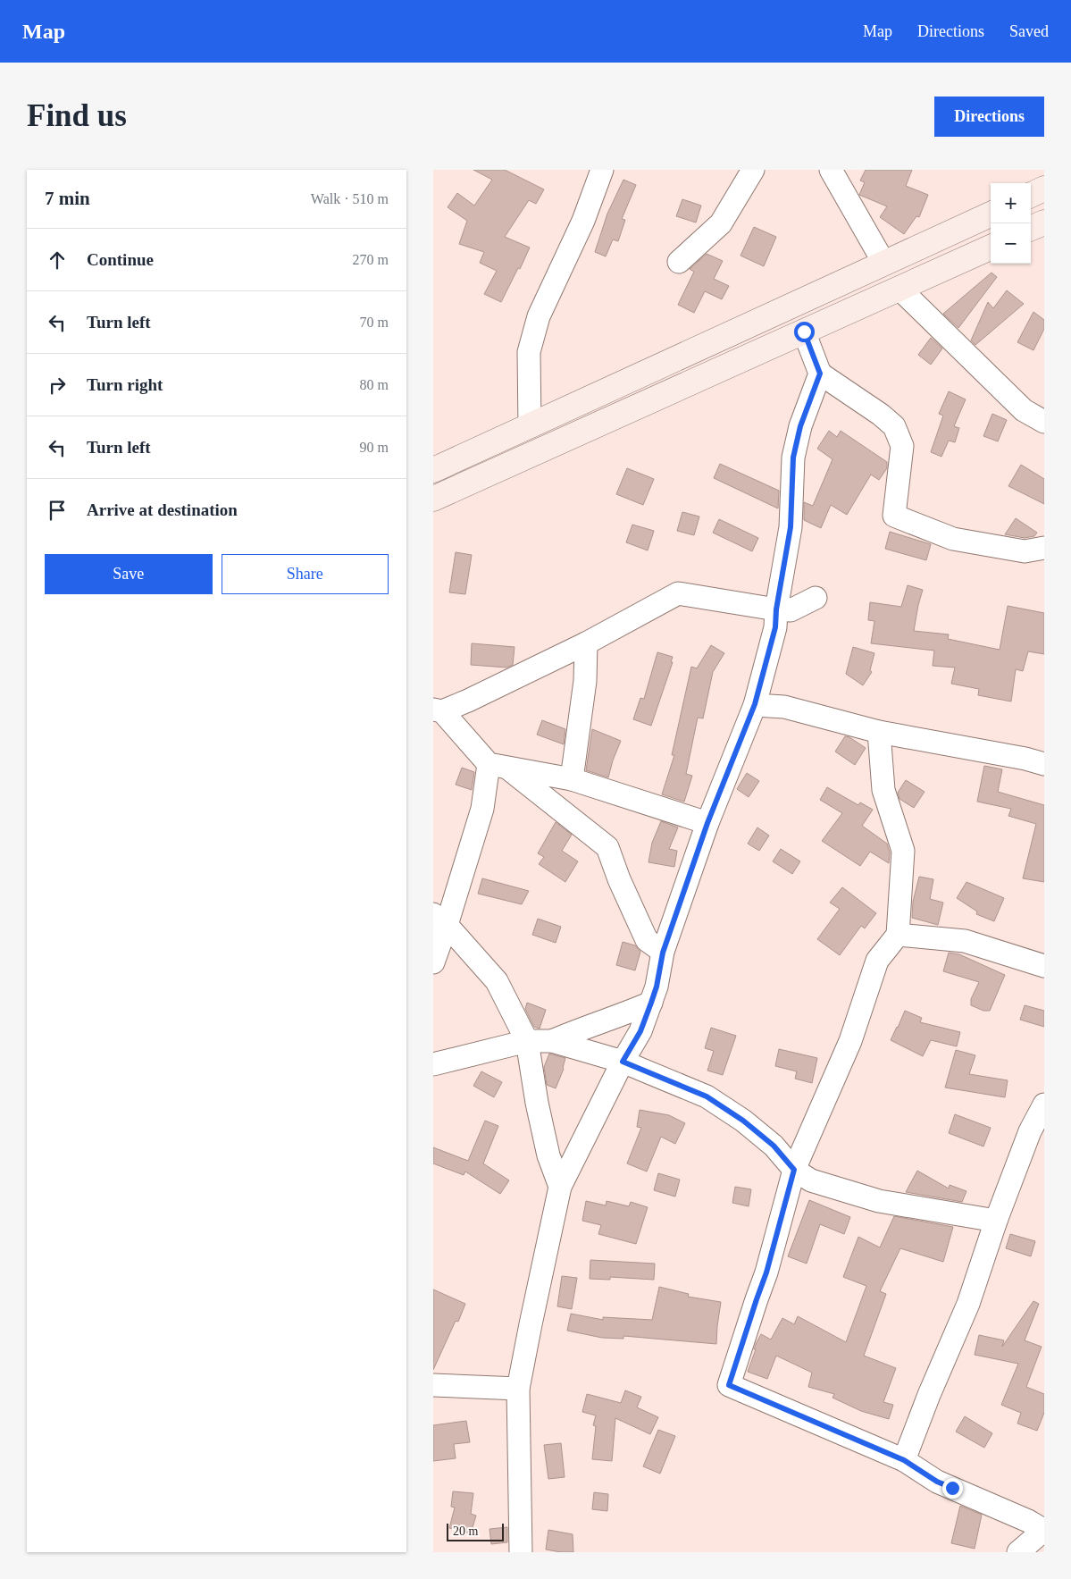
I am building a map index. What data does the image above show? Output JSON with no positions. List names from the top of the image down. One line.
{"scale_bar":"20 m","page":{"header":"Map","nav":["Map","Directions","Saved"],"buttons":["Directions",["Save","Share"]],"title":"Find us","heading":["7 min","Walk · 510 m"],"map_buttons":["+","−"],"list":[["Continue","270 m"],["Turn left","70 m"],["Turn right","80 m"],["Turn left","90 m"],"Arrive at destination"],"scale":"20 m"}}
